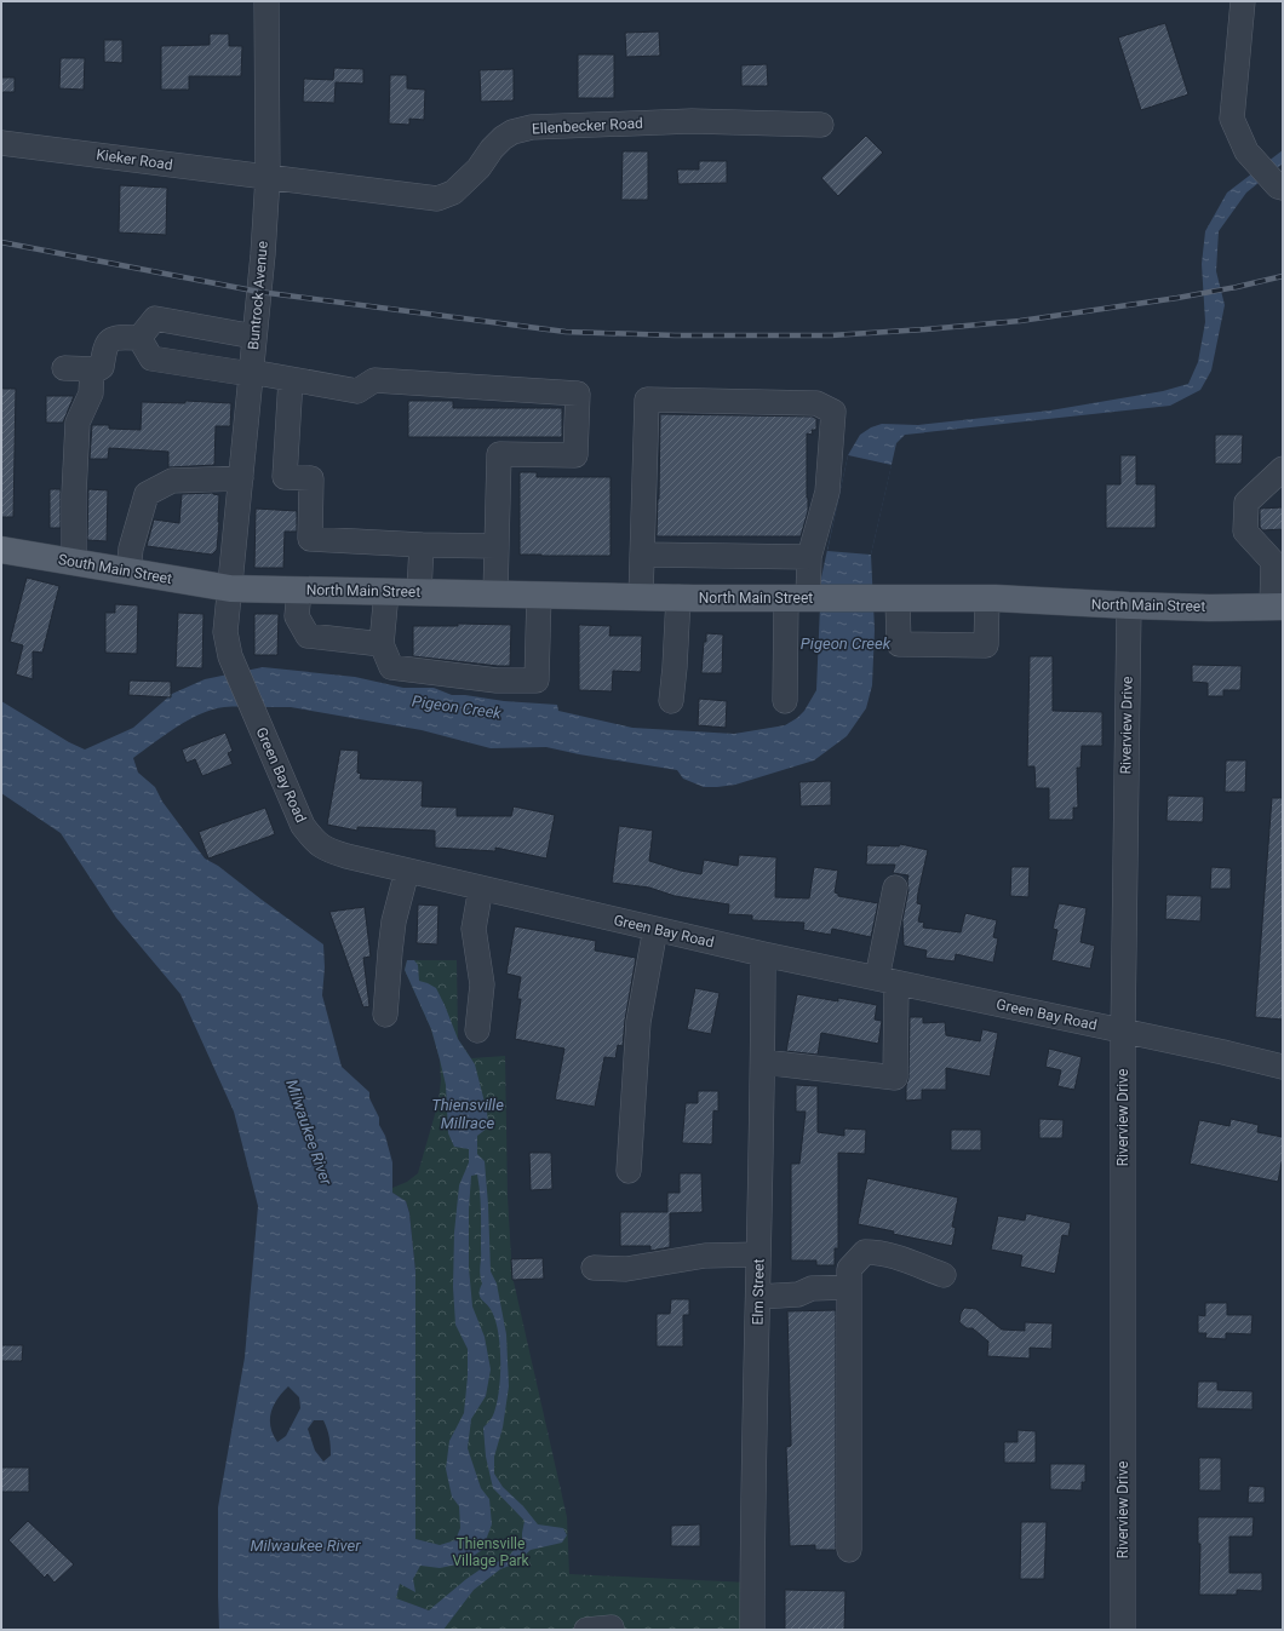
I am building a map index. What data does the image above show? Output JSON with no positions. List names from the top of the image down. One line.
{"streets":{"main road":["South Main Street","North Main Street"],"street":["Ellenbecker Road","Kieker Road","Buntrock Avenue","Riverview Drive","Green Bay Road","Elm Street"]},"crossings":[["Ellenbecker Road","Kieker Road"],["Ellenbecker Road","Buntrock Avenue"],["Kieker Road","Buntrock Avenue"],["Buntrock Avenue","South Main Street"],["Buntrock Avenue","North Main Street"],["Buntrock Avenue","Green Bay Road"],["South Main Street","North Main Street"],["South Main Street","Green Bay Road"],["North Main Street","Riverview Drive"],["North Main Street","Green Bay Road"],["Riverview Drive","Green Bay Road"],["Green Bay Road","Elm Street"]],"water":["Pigeon Creek","Thiensville Millrace","Milwaukee River"],"parks":["Thiensville Village Park"]}
